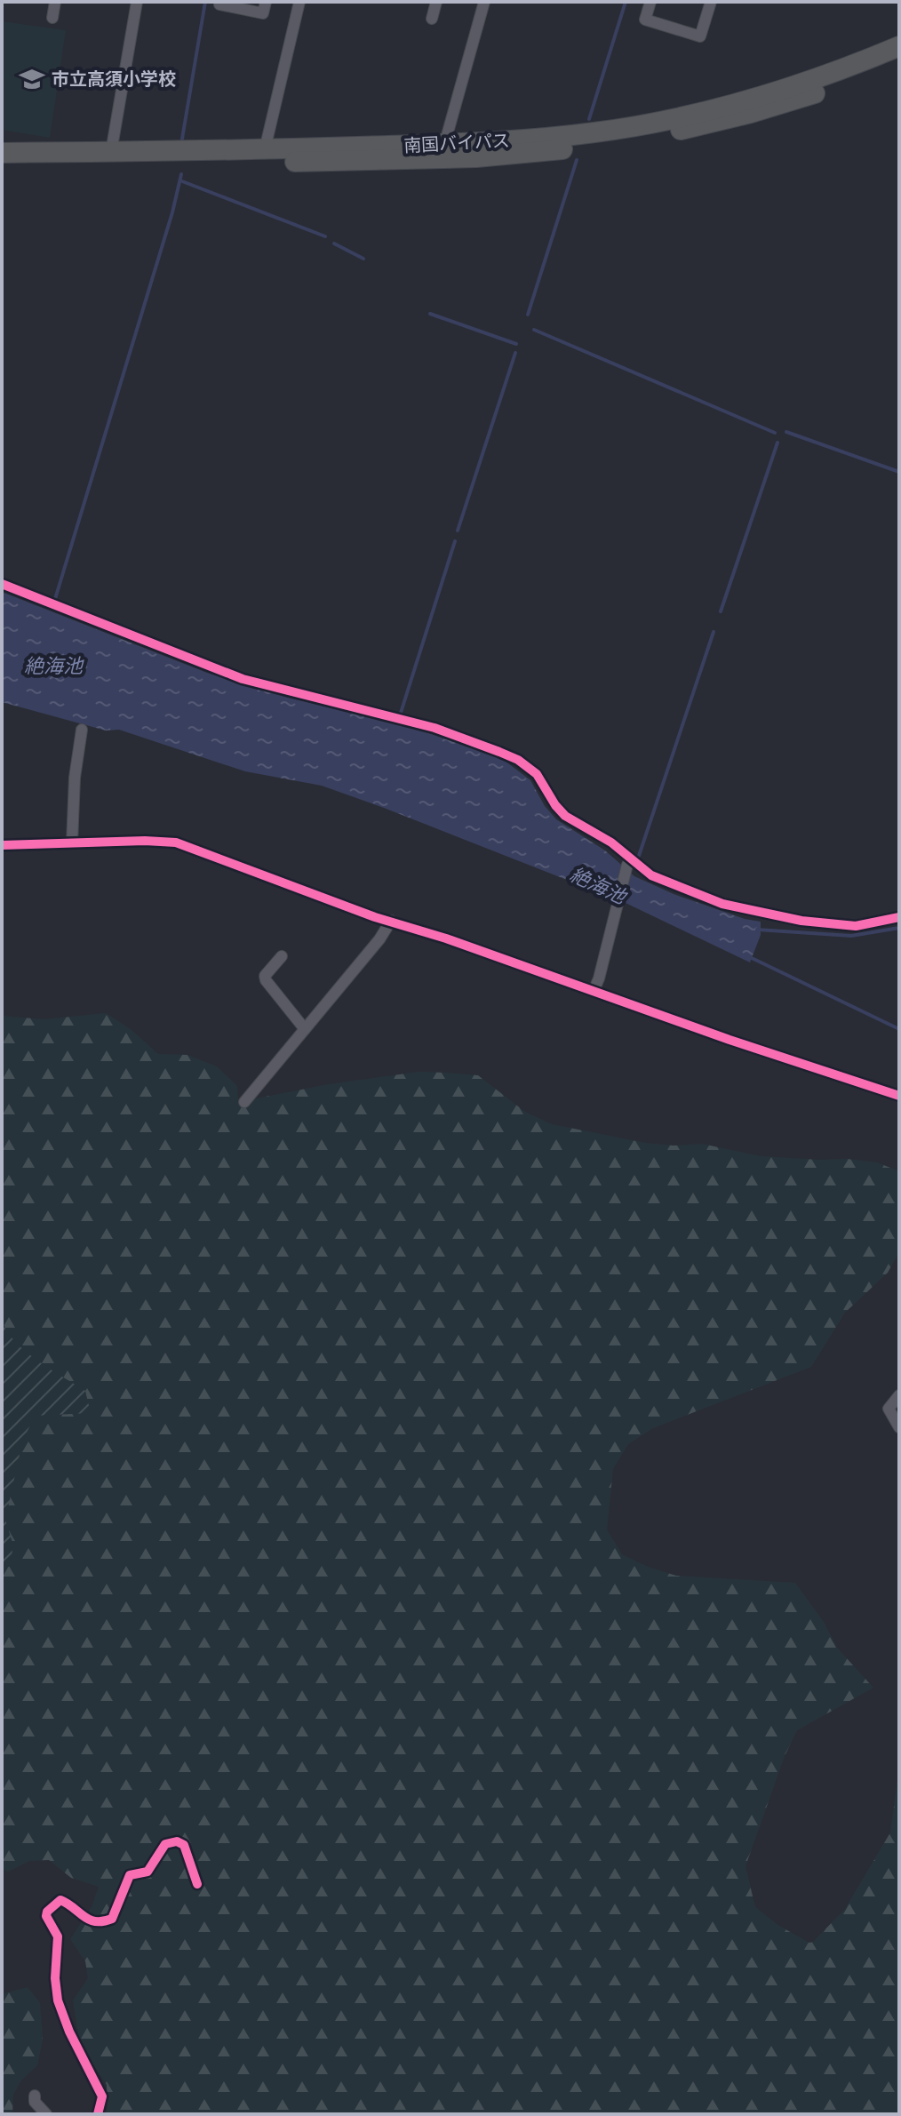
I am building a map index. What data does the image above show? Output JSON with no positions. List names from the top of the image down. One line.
{"streets":{"highway":["南国バイパス"]},"water":["絶海池"],"places":{"school or university":["市立高須小学校"]}}
